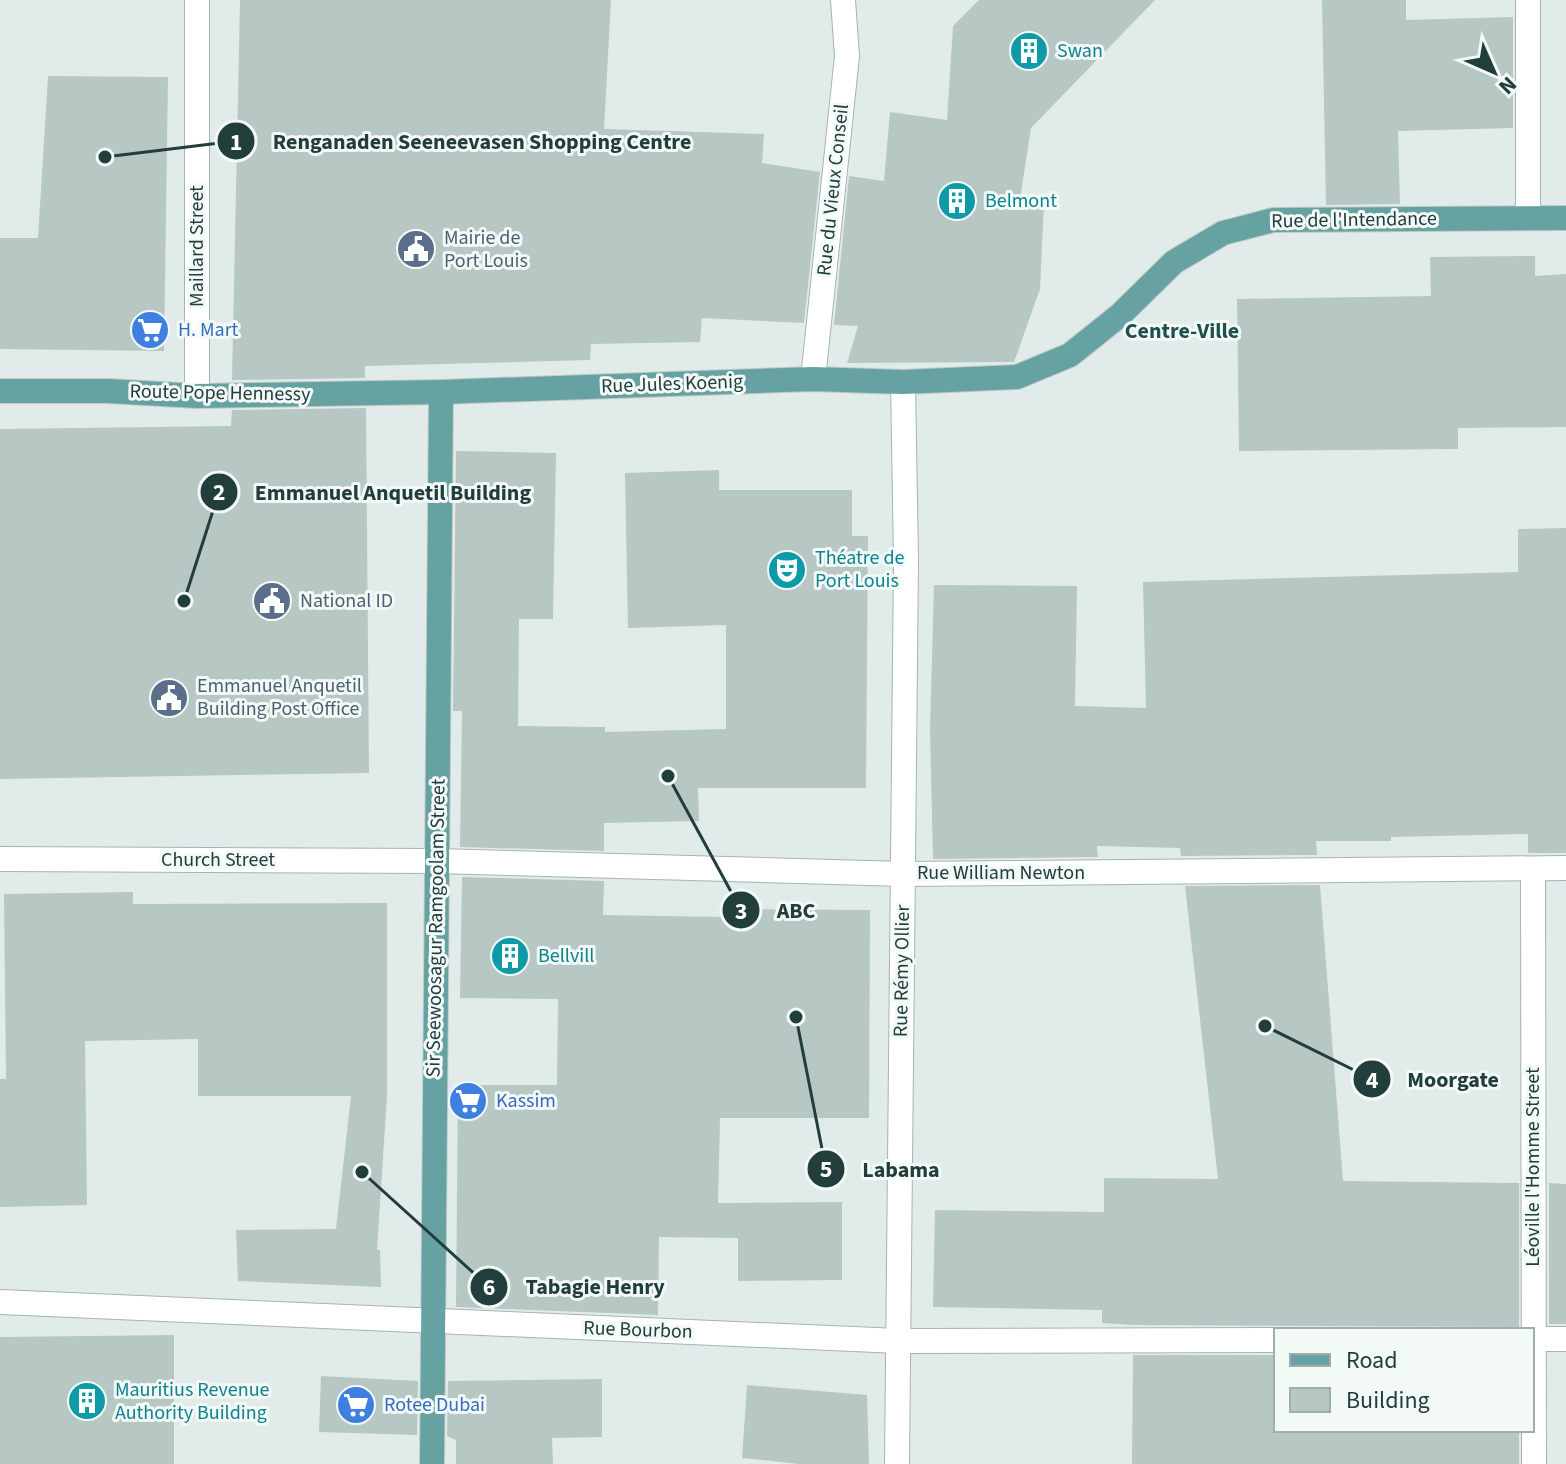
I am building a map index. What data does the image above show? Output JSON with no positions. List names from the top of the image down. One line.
{"streets":{"main road":["Rue de l'Intendance","Rue Jules Koenig","Route Pope Hennessy","Sir Seewoosagur Ramgoolam Street"],"street":["Rue du Vieux Conseil","Maillard Street","Church Street","Rue William Newton","Rue Rémy Ollier","Léoville l'Homme Street","Rue Bourbon"]},"crossings":[["Rue du Vieux Conseil","Rue Jules Koenig"],["Rue de l'Intendance","Rue Jules Koenig"],["Rue de l'Intendance","Rue Rémy Ollier"],["Maillard Street","Route Pope Hennessy"],["Rue Jules Koenig","Route Pope Hennessy"],["Rue Jules Koenig","Sir Seewoosagur Ramgoolam Street"],["Rue Jules Koenig","Rue Rémy Ollier"],["Route Pope Hennessy","Sir Seewoosagur Ramgoolam Street"],["Church Street","Rue William Newton"],["Church Street","Sir Seewoosagur Ramgoolam Street"],["Rue William Newton","Sir Seewoosagur Ramgoolam Street"],["Rue William Newton","Rue Rémy Ollier"],["Rue William Newton","Léoville l'Homme Street"],["Sir Seewoosagur Ramgoolam Street","Rue Bourbon"],["Rue Rémy Ollier","Rue Bourbon"]],"districts":["Centre-Ville"],"places":{"building":["Swan","Belmont","Bellvill","Mauritius Revenue Authority Building"],"other":["Renganaden Seeneevasen Shopping Centre","Emmanuel Anquetil Building","ABC","Labama","Moorgate","Tabagie Henry"],"public building":["Mairie de Port Louis","National ID","Emmanuel Anquetil Building Post Office"],"supermarket":["H. Mart","Kassim","Rotee Dubai"],"theatre":["Théatre de Port Louis"]},"legend":["Road","Building"],"north":"bottom right"}
